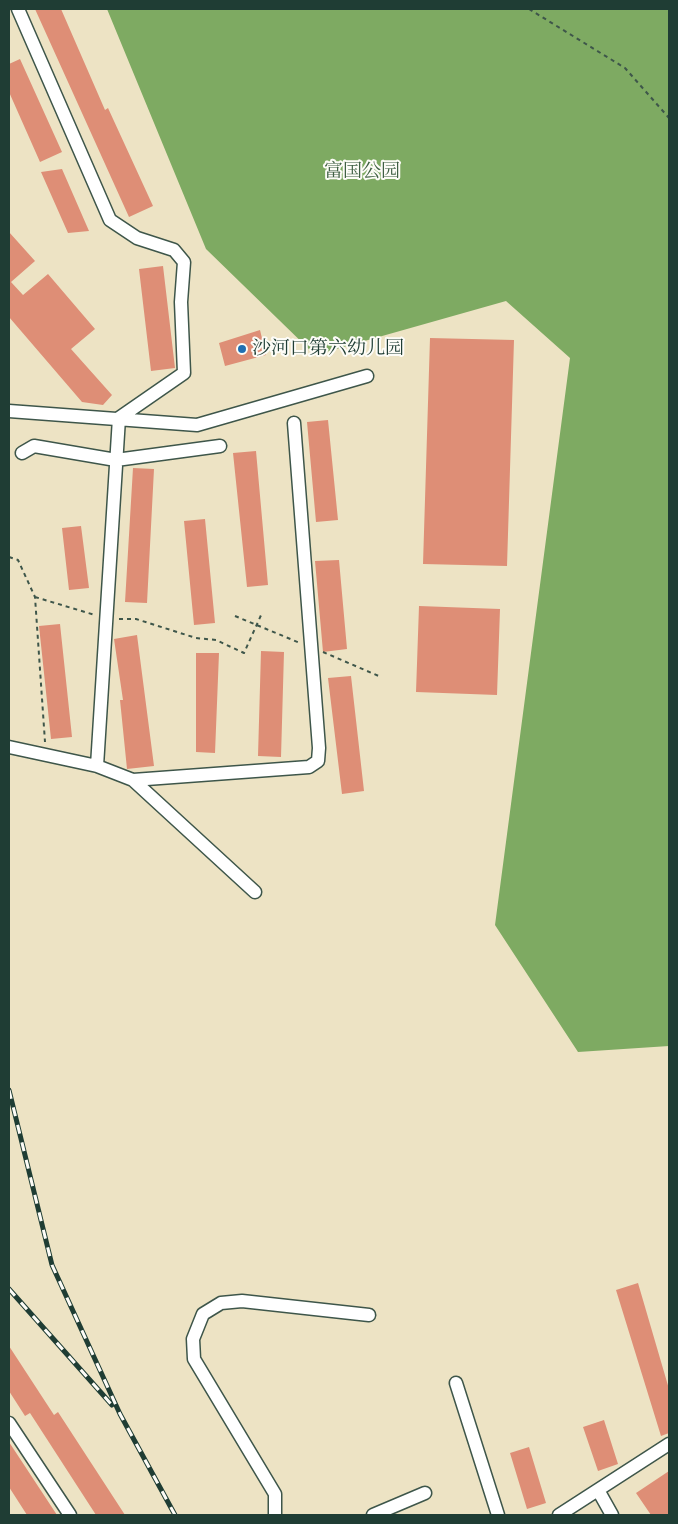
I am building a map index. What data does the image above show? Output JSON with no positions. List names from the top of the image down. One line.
{"parks":["富国公园"],"places":["沙河口第六幼儿园"]}
